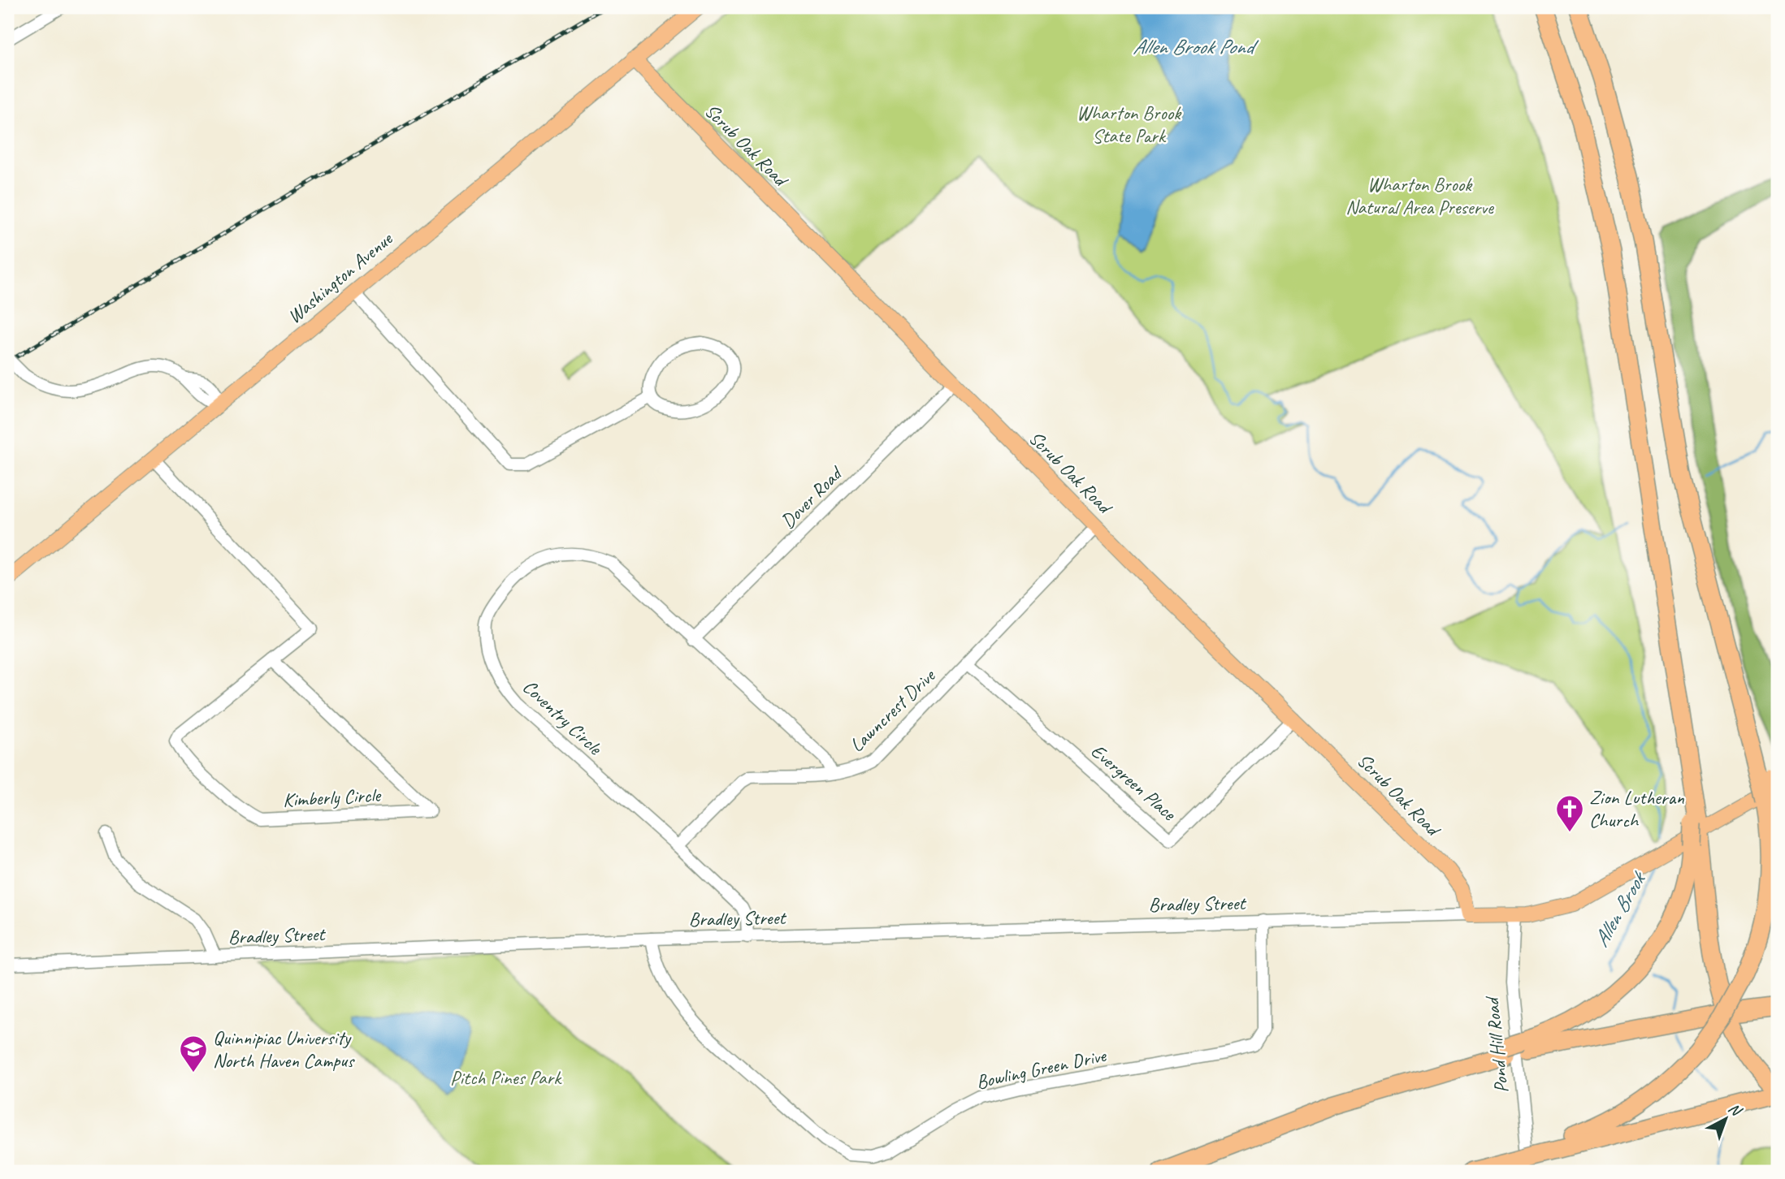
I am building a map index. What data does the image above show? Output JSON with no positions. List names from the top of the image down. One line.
{"streets":{"main road":["Scrub Oak Road","Washington Avenue"],"street":["Dover Road","Lawncrest Drive","Coventry Circle","Evergreen Place","Kimberly Circle","Bradley Street","Pond Hill Road","Bowling Green Drive"]},"crossings":[["Scrub Oak Road","Washington Avenue"],["Scrub Oak Road","Dover Road"],["Scrub Oak Road","Lawncrest Drive"],["Scrub Oak Road","Evergreen Place"],["Scrub Oak Road","Bradley Street"],["Washington Avenue","Kimberly Circle"],["Dover Road","Coventry Circle"],["Lawncrest Drive","Coventry Circle"],["Lawncrest Drive","Evergreen Place"],["Coventry Circle","Bradley Street"],["Bradley Street","Bowling Green Drive"]],"water":["Allen Brook Pond","Allen Brook"],"parks":["Wharton Brook State Park","Wharton Brook Natural Area Preserve","Pitch Pines Park"],"places":{"church":["Zion Lutheran Church"],"school or university":["Quinnipiac University North Haven Campus"]},"north":"top right"}
